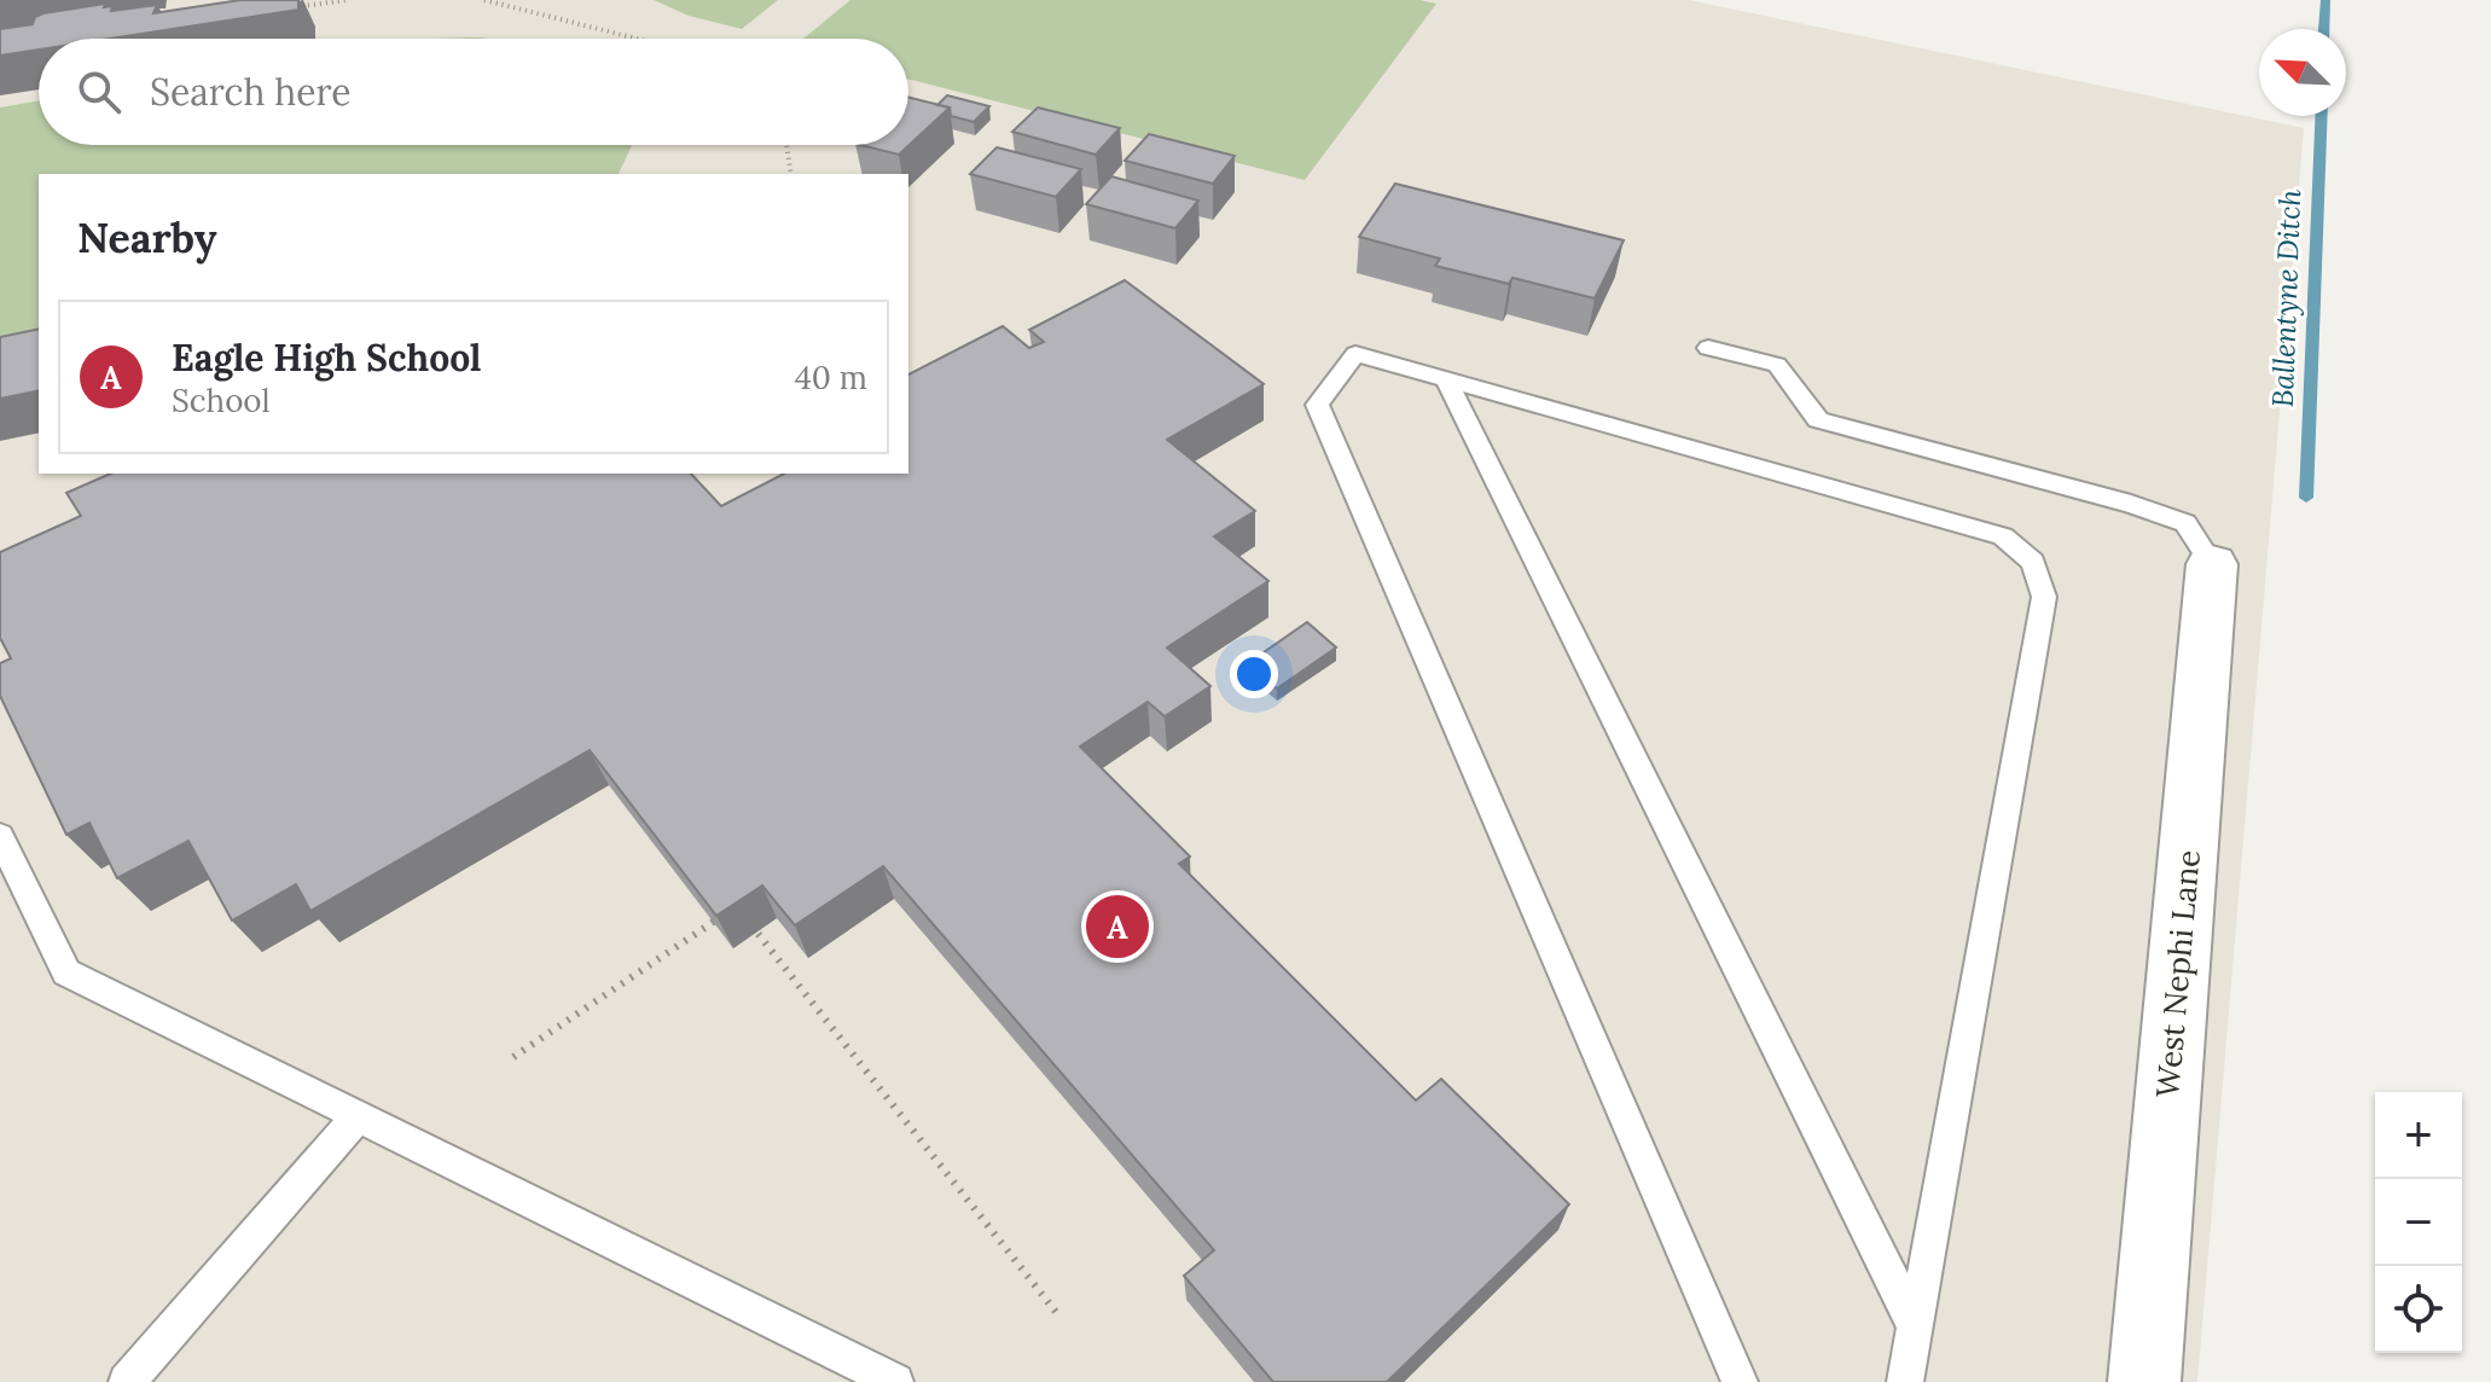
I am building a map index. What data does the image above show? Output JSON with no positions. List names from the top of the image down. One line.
{"streets":{"street":["West Nephi Lane"]},"water":["Ballentyne Ditch"],"north":"top left","page":{"search":"Search here","heading":"Nearby","list":[{"mark":"A","name":"Eagle High School","note":"School","value":"40 m"}],"pins":"A","map_buttons":["+","−"]}}
